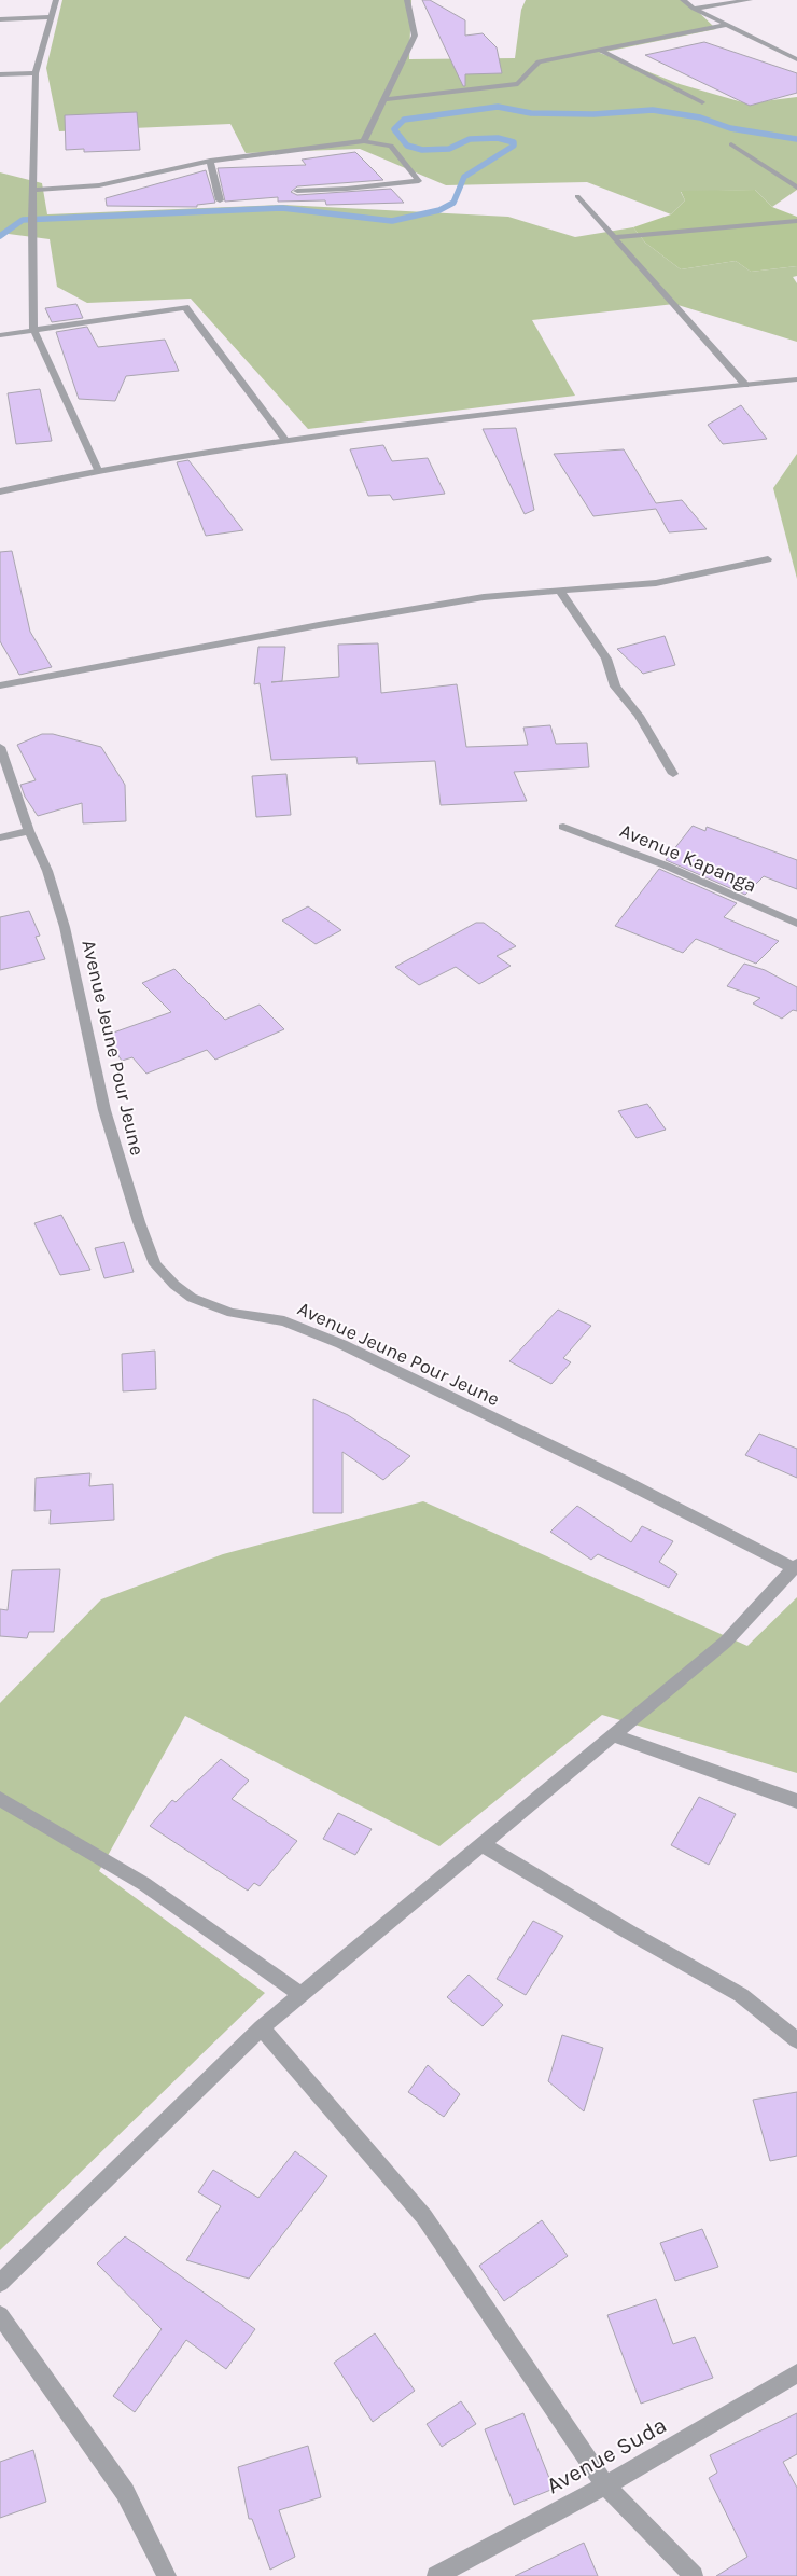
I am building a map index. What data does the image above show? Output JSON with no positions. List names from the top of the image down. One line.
{"streets":{"street":["Avenue Kapanga","Avenue Jeune Pour Jeune","Avenue Suda"]}}
